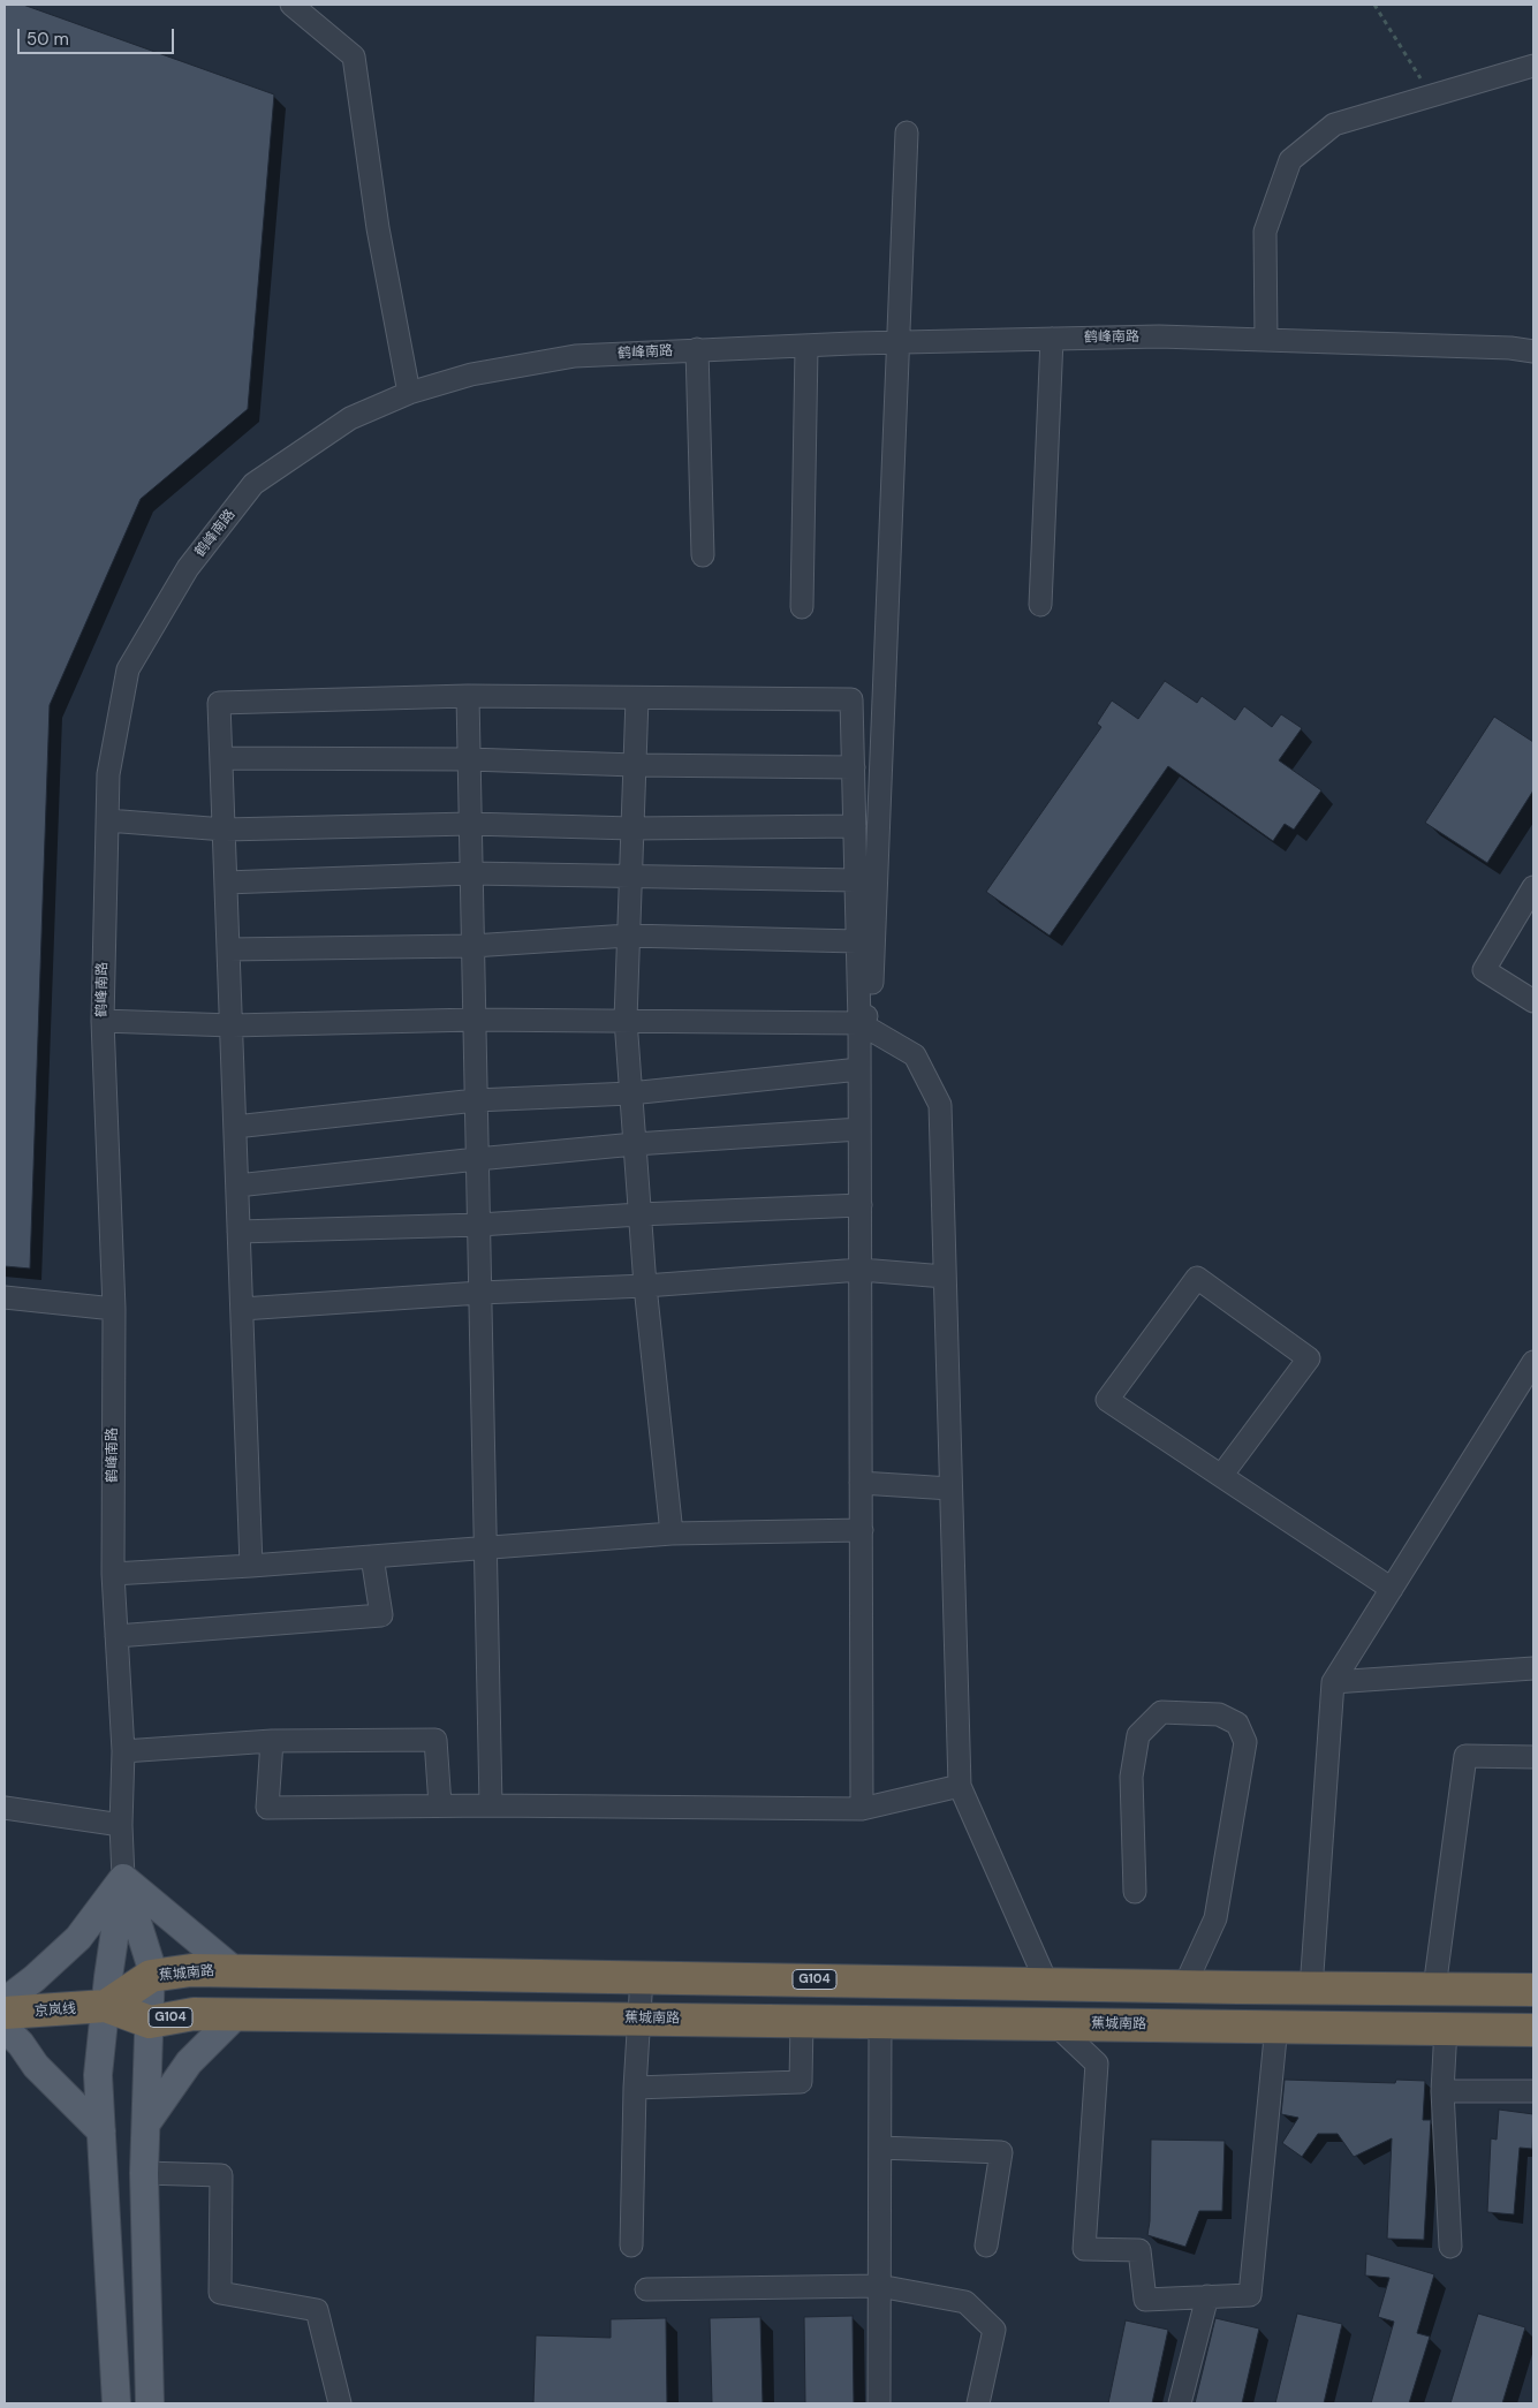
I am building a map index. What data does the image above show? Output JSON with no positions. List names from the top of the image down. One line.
{"streets":{"highway":["蕉城南路","G104","京岚线"],"street":["鹤峰南路"]},"crossings":[["蕉城南路","京岚线"]],"scale_bar":"50 m"}
